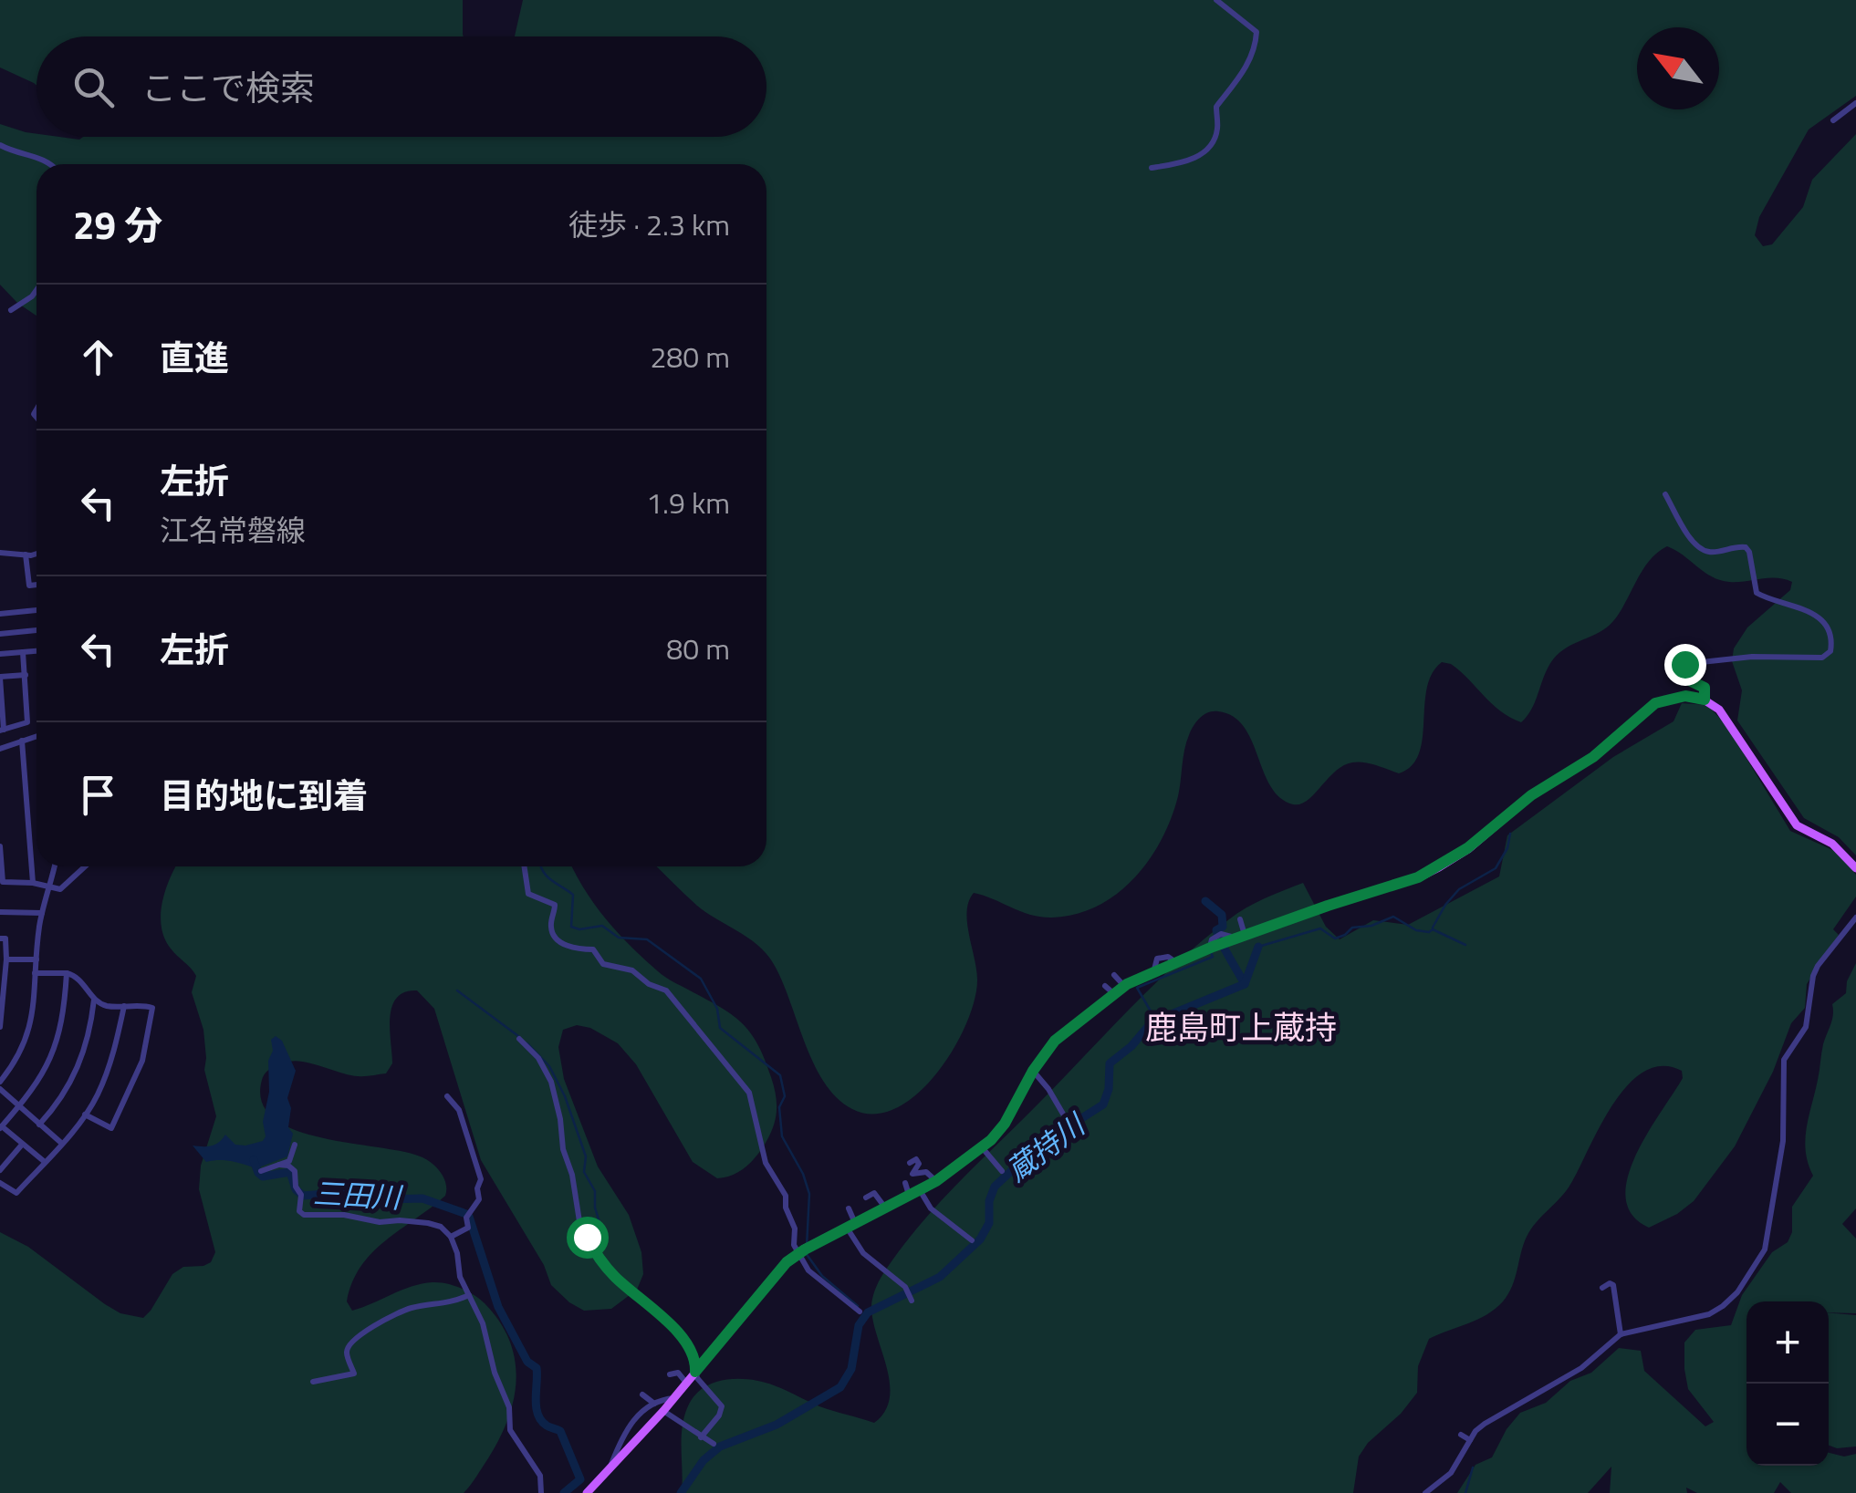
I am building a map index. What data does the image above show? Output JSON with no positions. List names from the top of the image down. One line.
{"districts":["鹿島町上蔵持"],"water":["蔵持川","三田川"],"north":"top left","page":{"search":"ここで検索","heading":["29 分","徒歩 · 2.3 km"],"list":[["直進","280 m"],["左折","江名常磐線","1.9 km"],["左折","80 m"],"目的地に到着"],"map_buttons":["+","−"]}}
